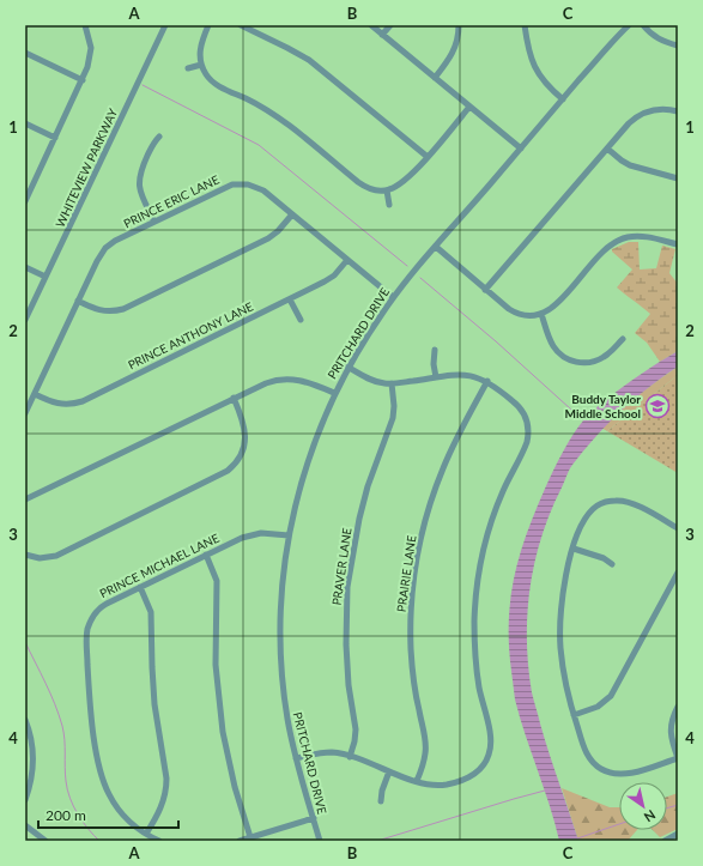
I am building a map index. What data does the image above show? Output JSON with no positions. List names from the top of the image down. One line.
{"streets":{"street":["WHITEVIEW PARKWAY","PRINCE ERIC LANE","PRITCHARD DRIVE","PRINCE ANTHONY LANE","PRINCE MICHAEL LANE","PRAVER LANE","PRAIRIE LANE"]},"crossings":[["PRINCE ERIC LANE","PRITCHARD DRIVE"],["PRINCE ERIC LANE","PRINCE ANTHONY LANE"],["PRITCHARD DRIVE","PRINCE MICHAEL LANE"]],"places":{"school or university":["Buddy Taylor Middle School"]},"scale_bar":"200 m","north":"bottom right","grid":{"columns":["A","B","C"],"rows":["1","2","3","4"]}}
